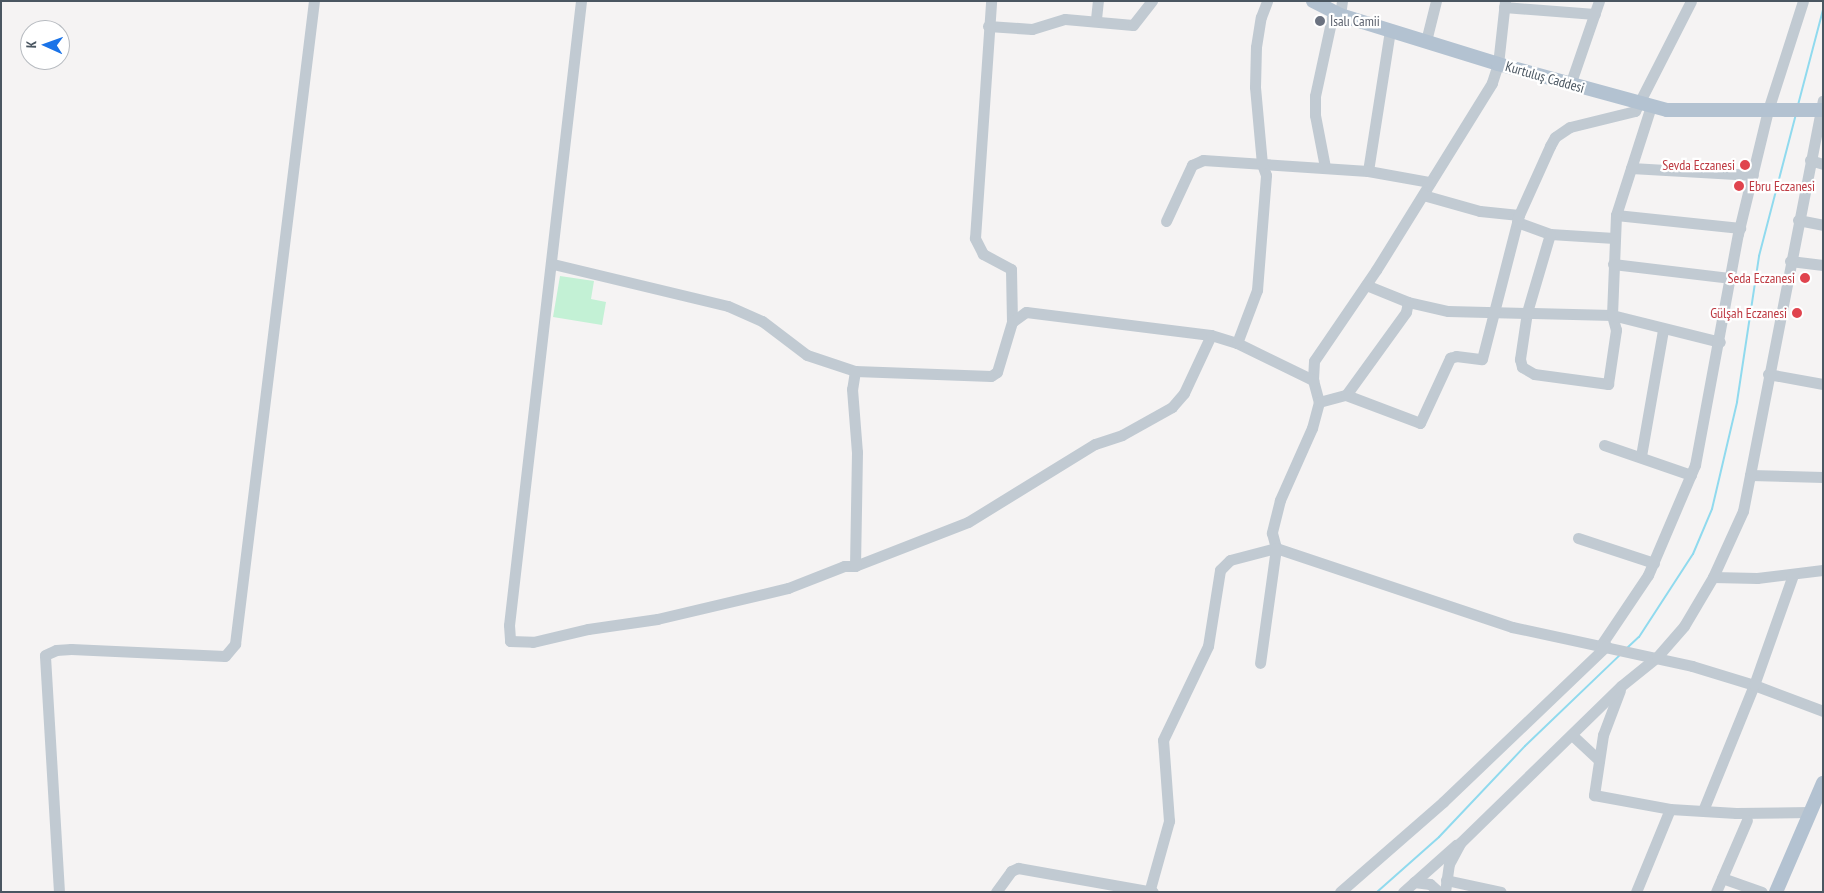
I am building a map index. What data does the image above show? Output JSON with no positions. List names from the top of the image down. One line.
{"streets":{"main road":["Kurtuluş Caddesi"]},"places":["İsalı Camii","Sevda Eczanesi","Ebru Eczanesi","Seda Eczanesi","Gülşah Eczanesi"],"north":"left"}
